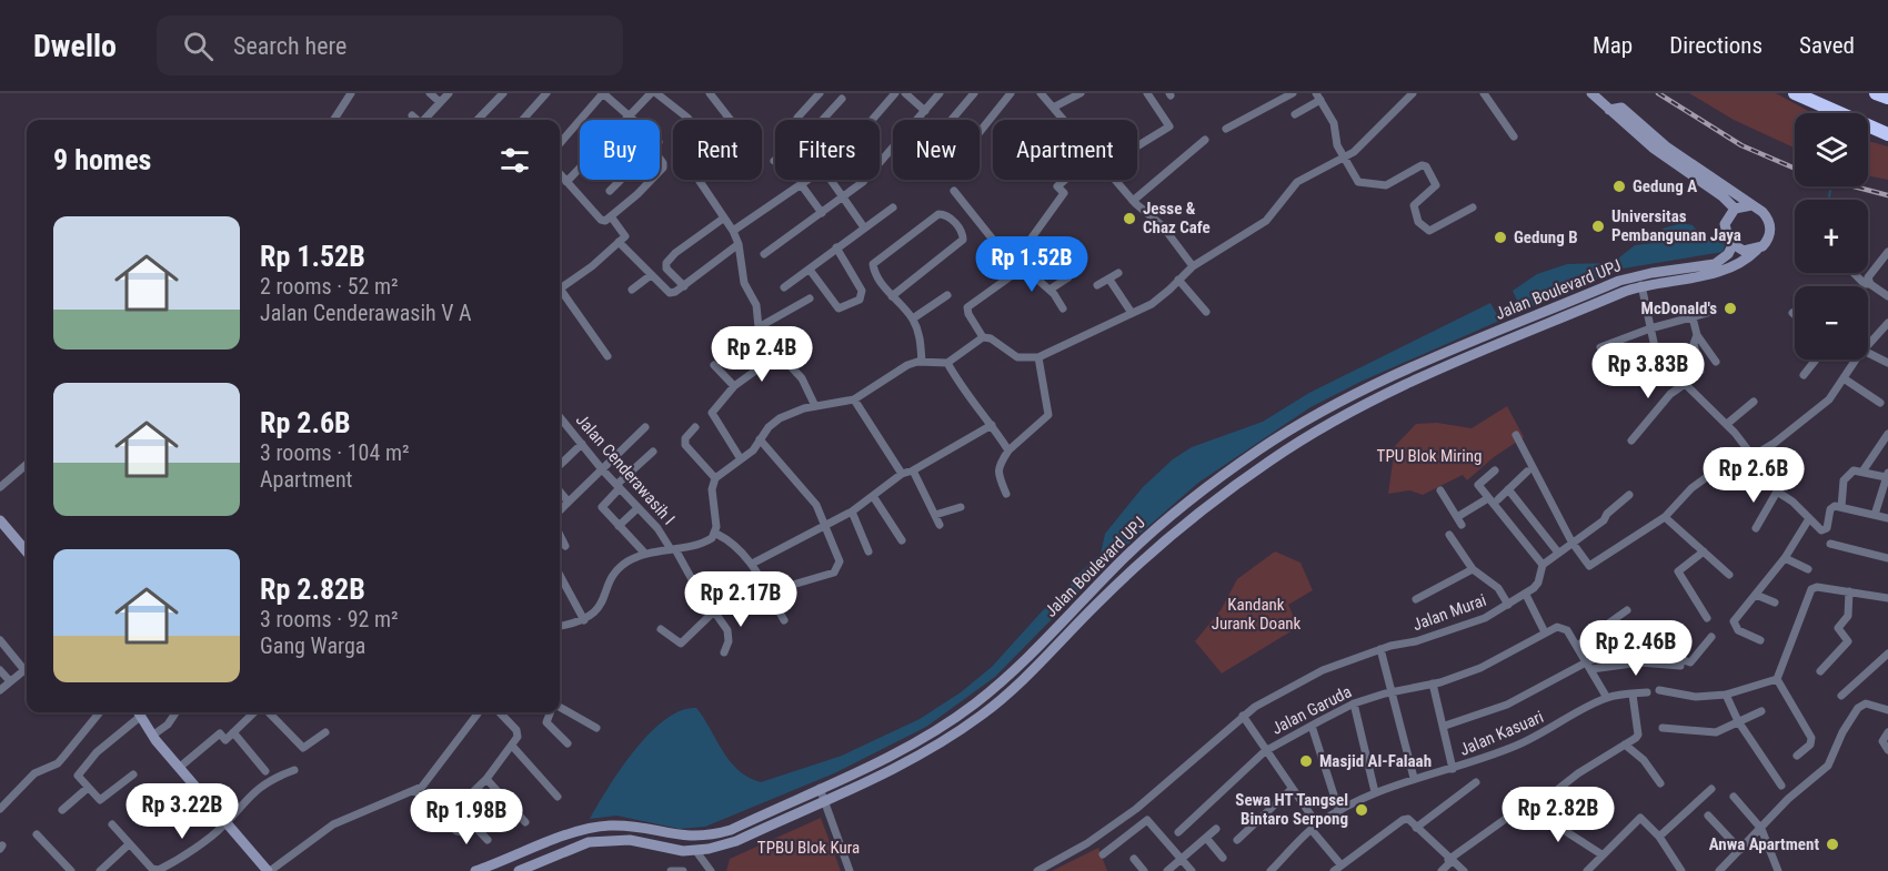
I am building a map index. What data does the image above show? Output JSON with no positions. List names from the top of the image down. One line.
{"streets":{"street":["Jalan Boulevard UPJ","Jalan Cenderawasih I","Jalan Murai","Jalan Garuda","Jalan Kasuari"]},"parks":["TPU Blok Miring","Kandank Jurank Doank","TPBU Blok Kura"],"places":["Gedung A","Jesse & Chaz Cafe","Universitas Pembangunan Jaya","Gedung B","McDonald's","Masjid Al-Falaah","Sewa HT Tangsel Bintaro Serpong","Anwa Apartment"],"page":{"header":"Dwello","search":"Search here","nav":["Map","Directions","Saved"],"map_buttons":["+","−"],"chip":["Buy","Rent","Filters","New","Apartment"],"heading":"9 homes","list":[{"name":"Rp 1.52B","note":"2 rooms · 52 m² · Jalan Cenderawasih V A"},{"name":"Rp 2.6B","note":"3 rooms · 104 m² · Apartment"},{"name":"Rp 2.82B","note":"3 rooms · 92 m² · Gang Warga"}],"price":["Rp 1.52B","Rp 2.4B","Rp 3.83B","Rp 2.6B","Rp 2.17B","Rp 2.46B","Rp 3.22B","Rp 2.82B","Rp 1.98B"]}}
